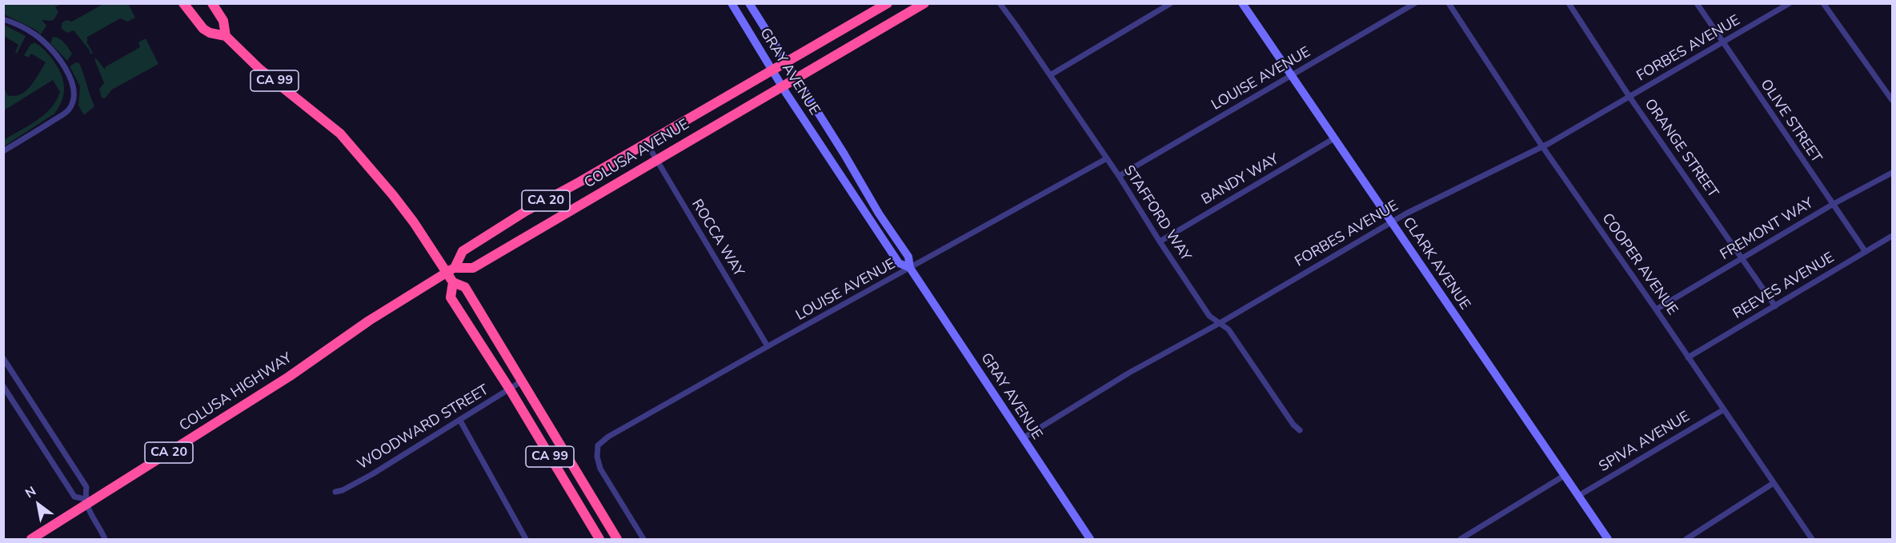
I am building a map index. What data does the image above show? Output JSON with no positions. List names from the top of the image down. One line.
{"streets":{"highway":["CA 99","COLUSA AVENUE","CA 20","COLUSA HIGHWAY"],"main road":["GRAY AVENUE","CLARK AVENUE"],"street":["FORBES AVENUE","LOUISE AVENUE","OLIVE STREET","ORANGE STREET","BANDY WAY","STAFFORD WAY","FREMONT WAY","ROCCA WAY","COOPER AVENUE","REEVES AVENUE","WOODWARD STREET","SPIVA AVENUE"]},"crossings":[["FORBES AVENUE","GRAY AVENUE"],["FORBES AVENUE","OLIVE STREET"],["FORBES AVENUE","ORANGE STREET"],["FORBES AVENUE","STAFFORD WAY"],["FORBES AVENUE","CLARK AVENUE"],["FORBES AVENUE","COOPER AVENUE"],["GRAY AVENUE","LOUISE AVENUE"],["GRAY AVENUE","COLUSA AVENUE"],["LOUISE AVENUE","STAFFORD WAY"],["LOUISE AVENUE","ROCCA WAY"],["LOUISE AVENUE","CLARK AVENUE"],["CA 99","COLUSA AVENUE"],["CA 99","COLUSA HIGHWAY"],["CA 99","WOODWARD STREET"],["OLIVE STREET","FREMONT WAY"],["OLIVE STREET","REEVES AVENUE"],["ORANGE STREET","FREMONT WAY"],["ORANGE STREET","REEVES AVENUE"],["COLUSA AVENUE","ROCCA WAY"],["COLUSA AVENUE","COLUSA HIGHWAY"],["BANDY WAY","STAFFORD WAY"],["BANDY WAY","CLARK AVENUE"],["FREMONT WAY","COOPER AVENUE"],["CLARK AVENUE","SPIVA AVENUE"],["COOPER AVENUE","REEVES AVENUE"],["COOPER AVENUE","SPIVA AVENUE"]],"north":"top left"}
